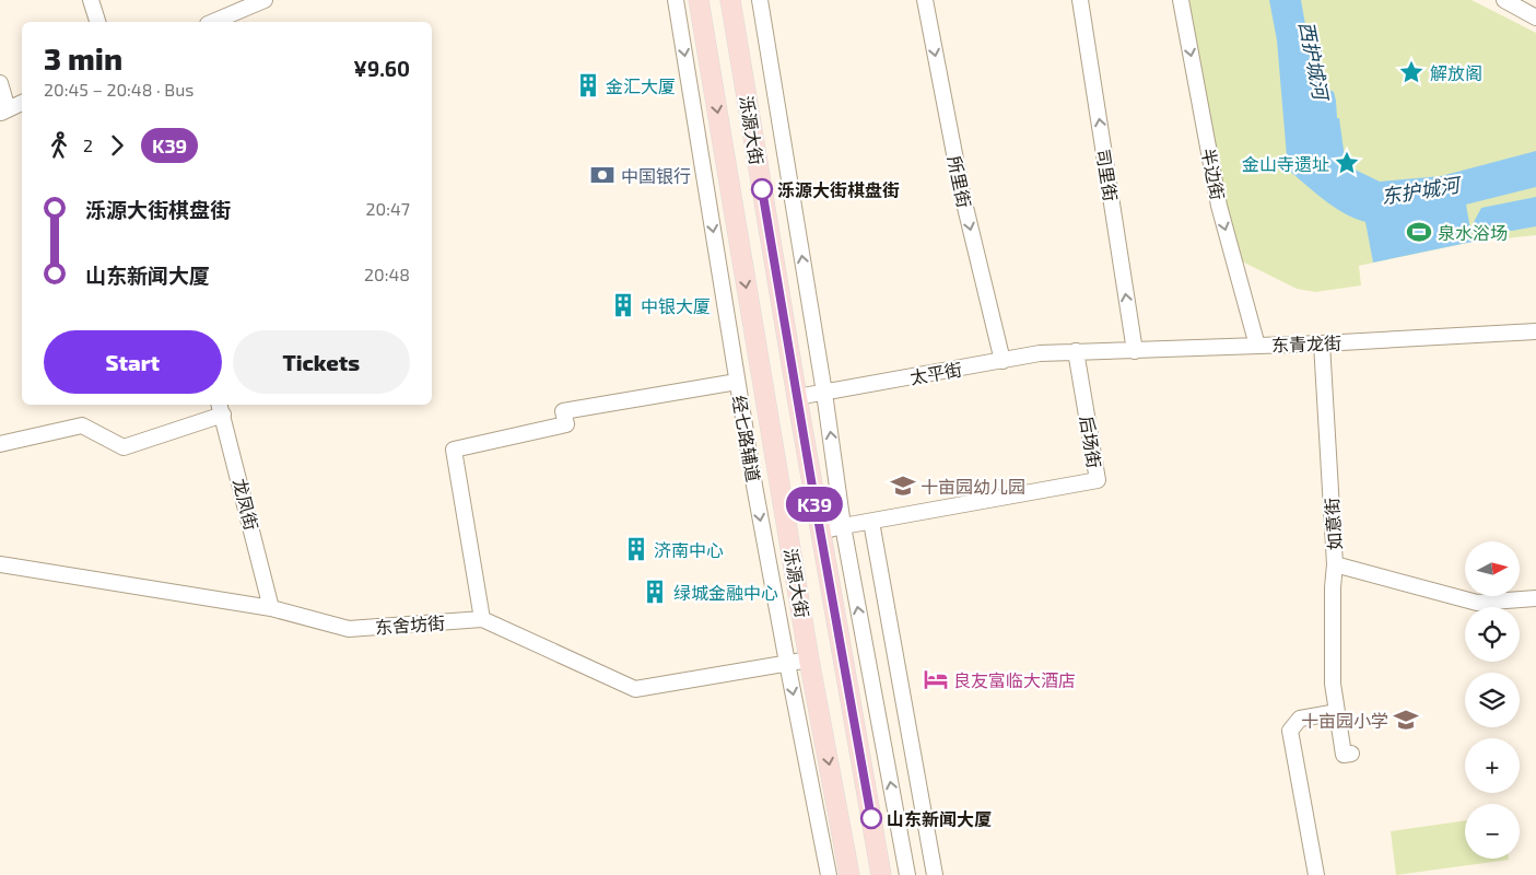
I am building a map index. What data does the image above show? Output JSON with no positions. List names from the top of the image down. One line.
{"streets":{"main road":["泺源大街"],"street":["半边街","司里街","所里街","东青龙街","太平街","经七路辅道","后场街","龙凤街","如意街","东舍坊街"]},"crossings":[["泺源大街","太平街"],["泺源大街","后场街"],["泺源大街","东舍坊街"],["半边街","东青龙街"],["司里街","东青龙街"],["所里街","太平街"],["东青龙街","太平街"],["东青龙街","后场街"],["东青龙街","如意街"],["太平街","后场街"],["经七路辅道","东舍坊街"],["龙凤街","东舍坊街"]],"one_way":["半边街","司里街","所里街"],"water":["西护城河","东护城河"],"places":{"place":["解放阁","金山寺遗址"],"building":["金汇大厦","中银大厦","济南中心","绿城金融中心"],"bank":["中国银行"],"other":["泺源大街棋盘街","山东新闻大厦"],"sports":["泉水浴场"],"school or university":["十亩园幼儿园","十亩园小学"],"hotel":["良友富临大酒店"]},"lines":["bus line K39"],"north":"right","page":{"on_map":"K39","heading":["3 min","20:45 – 20:48 · Bus","¥9.60"],"legs":["2","K39"],"list":[{"name":"泺源大街棋盘街","value":"20:47"},{"name":"山东新闻大厦","value":"20:48"}],"buttons":["Start","Tickets"],"map_buttons":["+","−"]}}
